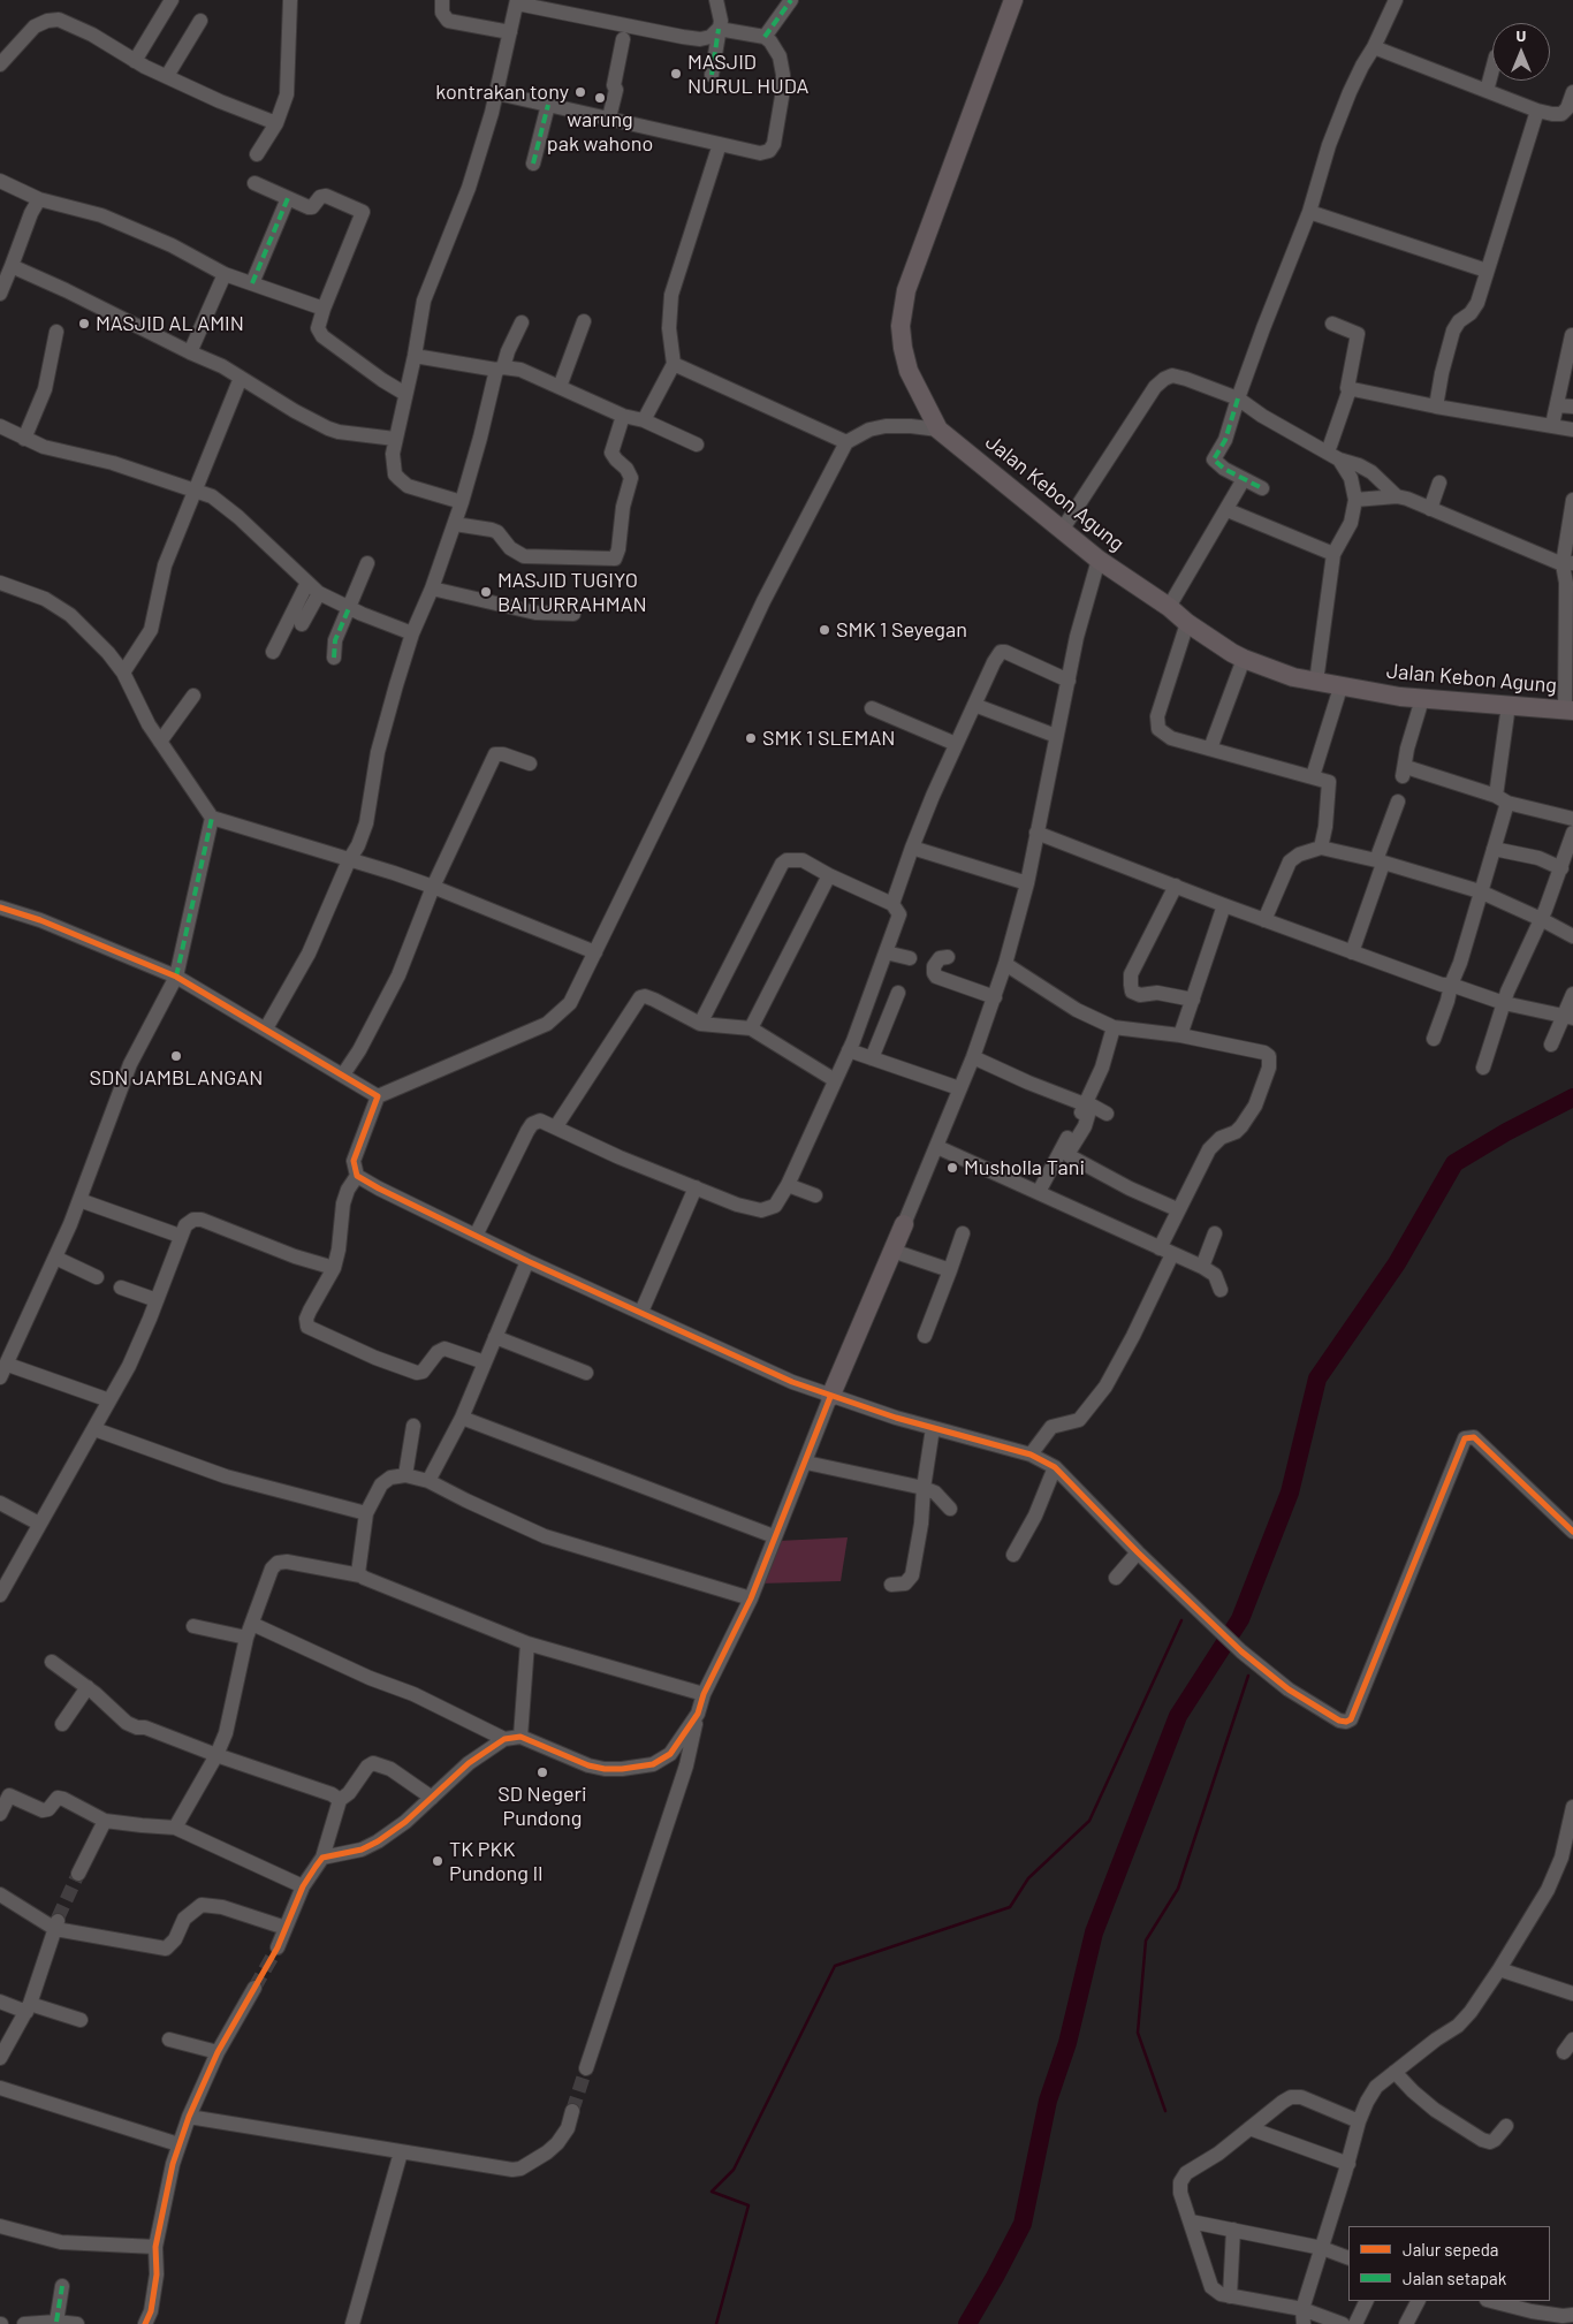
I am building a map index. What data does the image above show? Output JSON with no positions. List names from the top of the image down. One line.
{"streets":{"main road":["Jalan Kebon Agung"]},"places":["MASJID NURUL HUDA","kontrakan tony","warung pak wahono","MASJID AL AMIN","MASJID TUGIYO BAITURRAHMAN","SMK 1 Seyegan","SMK 1 SLEMAN","SDN JAMBLANGAN","Musholla Tani","SD Negeri Pundong","TK PKK Pundong II"],"legend":["Jalur sepeda","Jalan setapak"],"north":"top"}
